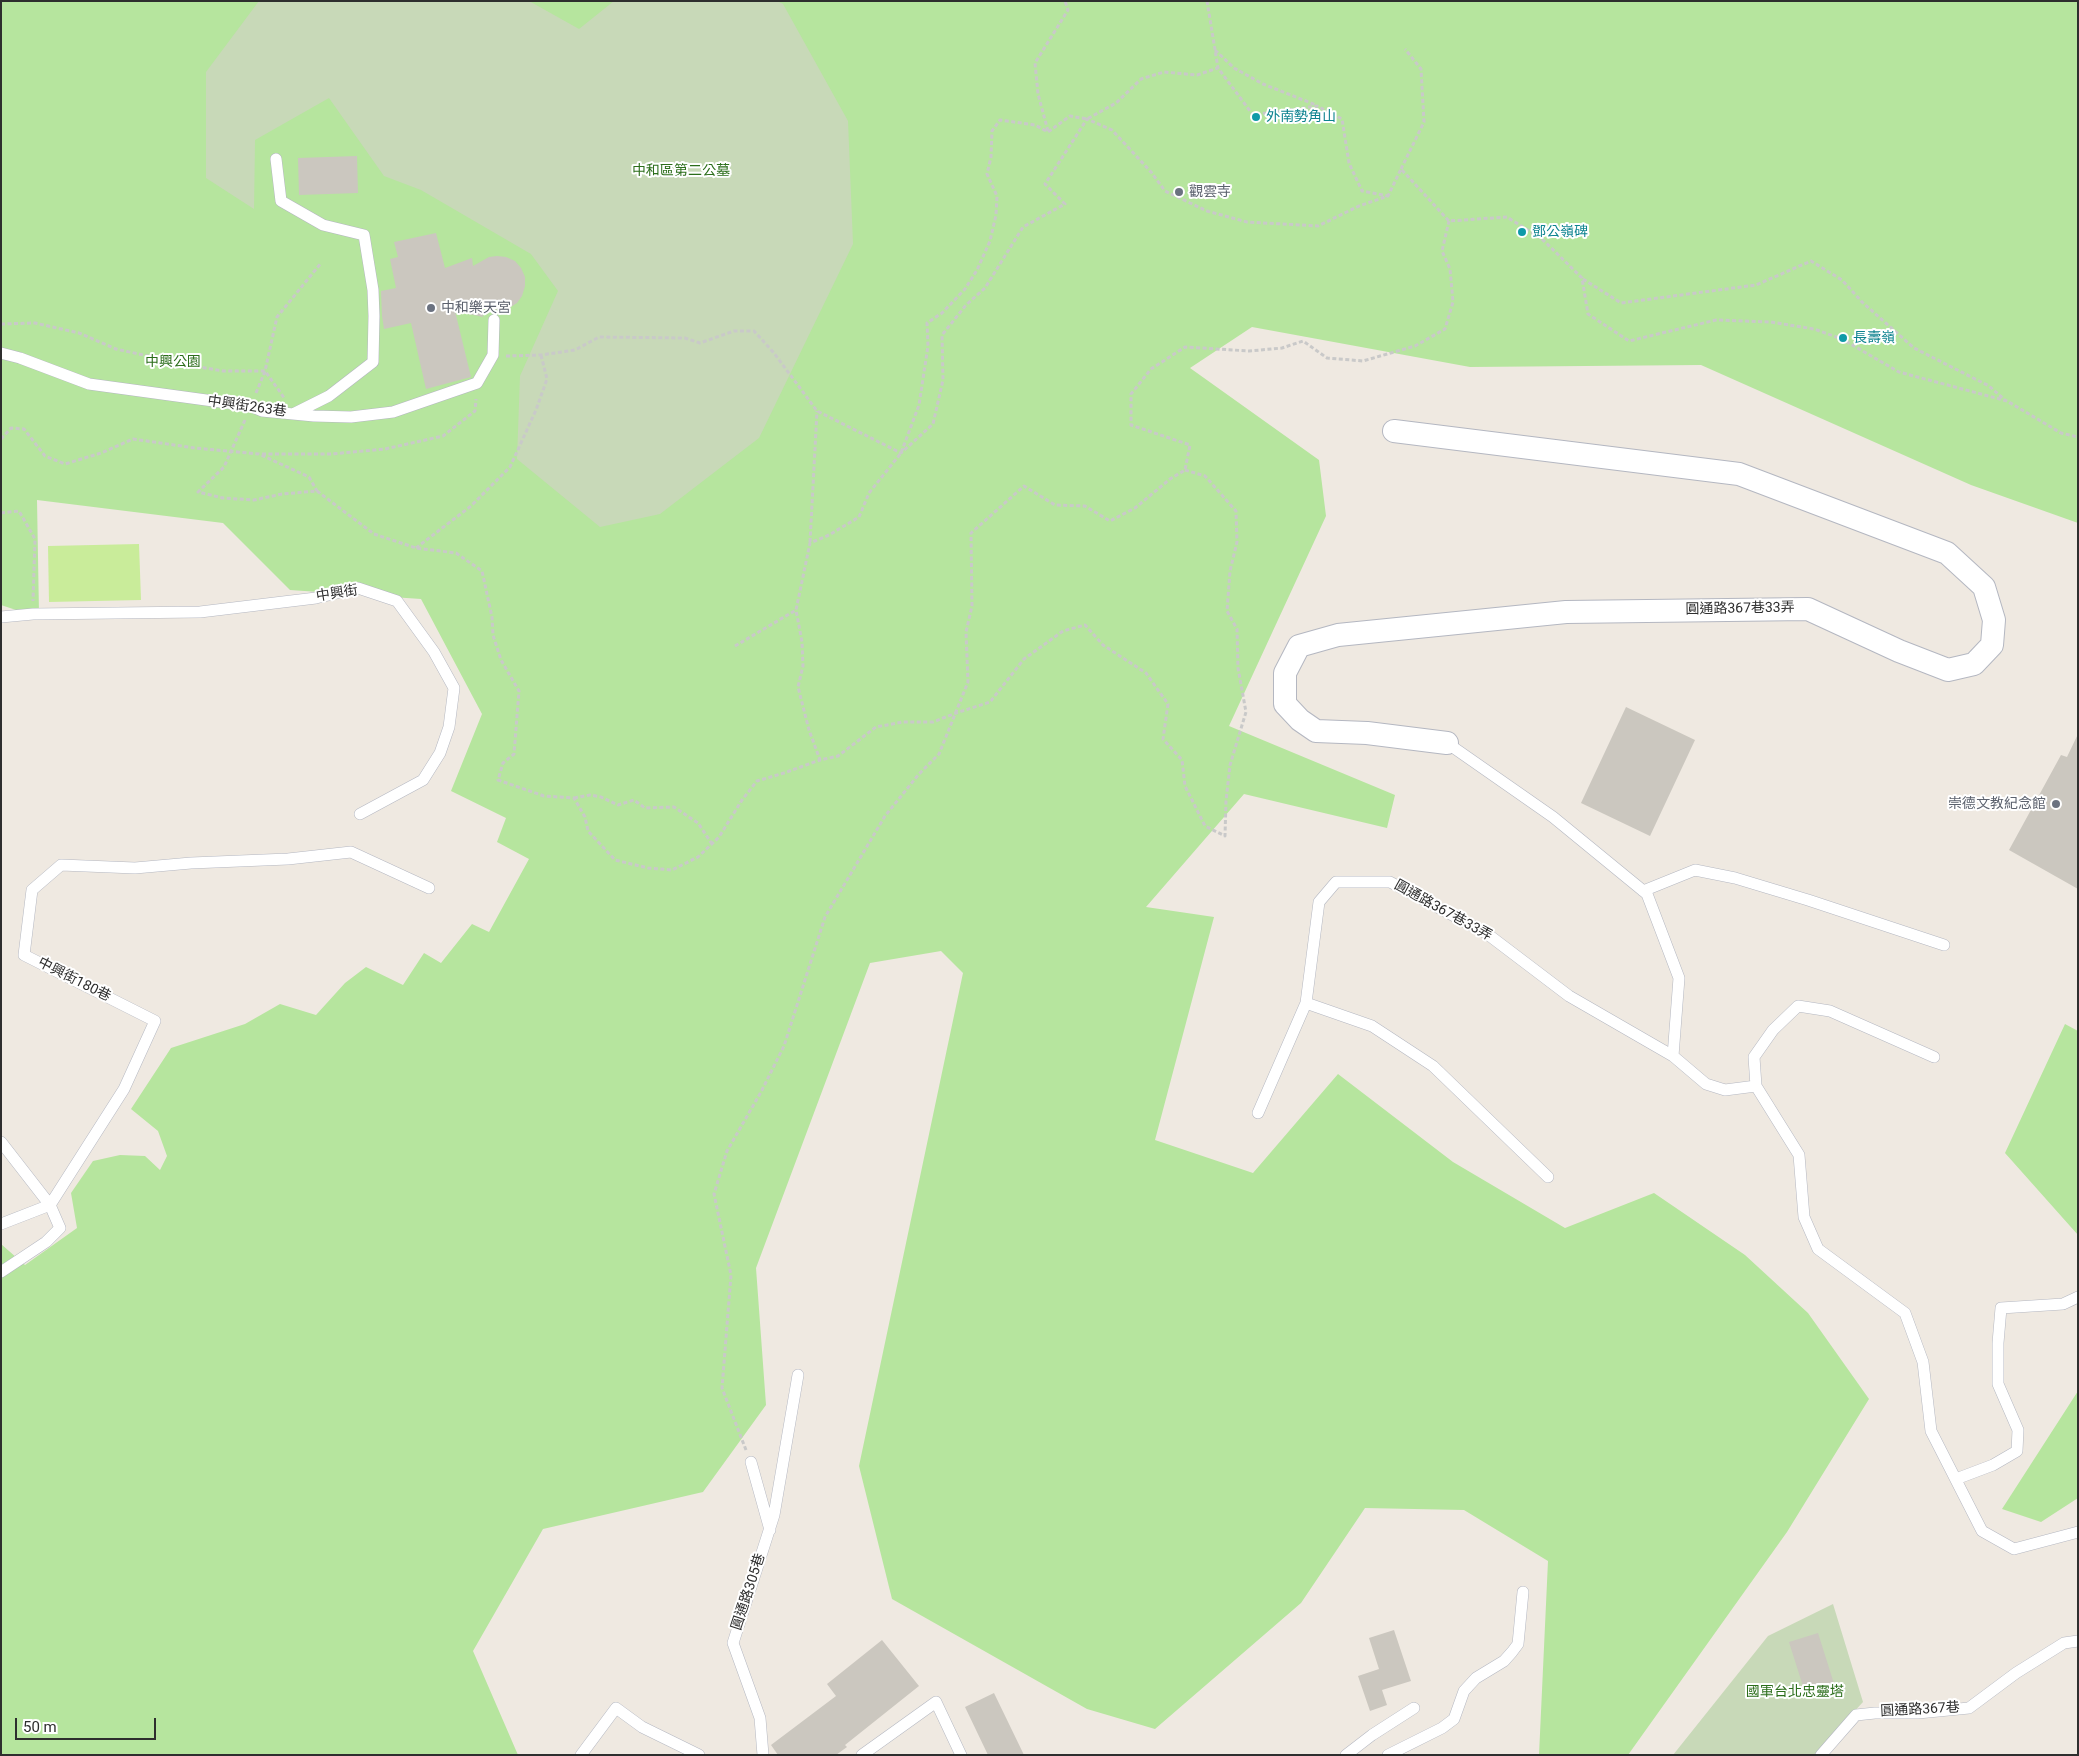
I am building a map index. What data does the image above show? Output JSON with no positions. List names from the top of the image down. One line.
{"streets":{"street":["圓通路367巷33弄"],"lane":["中興街263巷","中興街","中興街180巷","圓通路305巷","圓通路367巷"]},"parks":["中和區第二公墓","中興公園","國軍台北忠靈塔"],"places":["外南勢角山","觀雲寺","鄧公嶺碑","中和樂天宮","長壽嶺","崇德文教紀念館"],"scale_bar":"50 m"}
